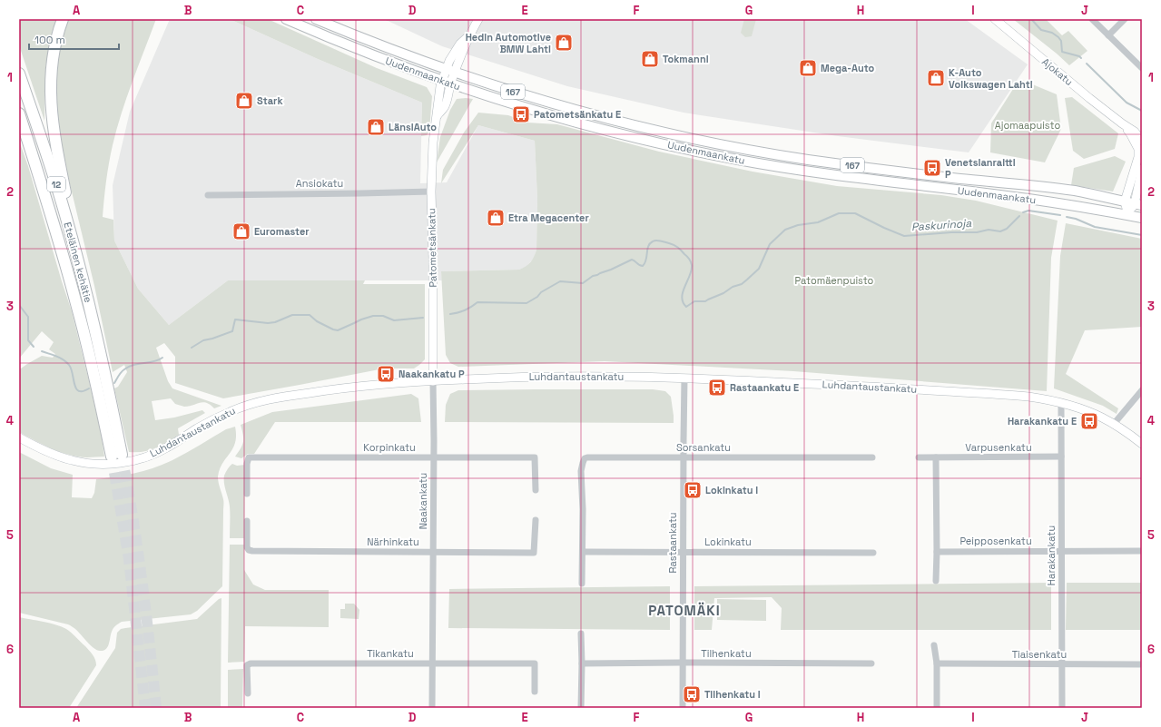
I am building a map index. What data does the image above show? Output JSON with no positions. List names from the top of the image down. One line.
{"streets":{"highway":["12","Eteläinen kehätie"],"main road":["Uudenmaankatu","167"],"street":["Ajokatu","Ansiokatu","Patometsänkatu","Luhdantaustankatu","Korpinkatu","Sorsankatu","Varpusenkatu","Naakankatu","Peipposenkatu","Närhinkatu","Lokinkatu","Rastaankatu","Harakankatu","Tikankatu","Tilhenkatu","Tiaisenkatu"]},"crossings":[["Ajokatu","Uudenmaankatu"],["Uudenmaankatu","Patometsänkatu"],["Ansiokatu","Patometsänkatu"],["Patometsänkatu","Luhdantaustankatu"],["Patometsänkatu","Naakankatu"],["Luhdantaustankatu","Naakankatu"],["Luhdantaustankatu","Rastaankatu"],["Luhdantaustankatu","Harakankatu"],["Korpinkatu","Naakankatu"],["Sorsankatu","Lokinkatu"],["Sorsankatu","Rastaankatu"],["Varpusenkatu","Harakankatu"],["Naakankatu","Närhinkatu"],["Naakankatu","Tikankatu"],["Peipposenkatu","Harakankatu"],["Lokinkatu","Rastaankatu"],["Rastaankatu","Tilhenkatu"],["Harakankatu","Tiaisenkatu"]],"districts":["PATOMÄKI"],"water":["Paskurinoja"],"parks":["Ajomaapuisto","Patomäenpuisto"],"places":{"shop":["Hedin Automotive BMW Lahti","Tokmanni","Mega-Auto","K-Auto Volkswagen Lahti","Stark","LänsiAuto","Etra Megacenter","Euromaster"],"bus stop":["Patometsänkatu E","Venetsianraitti P","Naakankatu P","Rastaankatu E","Harakankatu E","Lokinkatu I","Tilhenkatu I"]},"scale_bar":"100 m","grid":{"columns":["A","B","C","D","E","F","G","H","I","J"],"rows":["1","2","3","4","5","6"]}}
